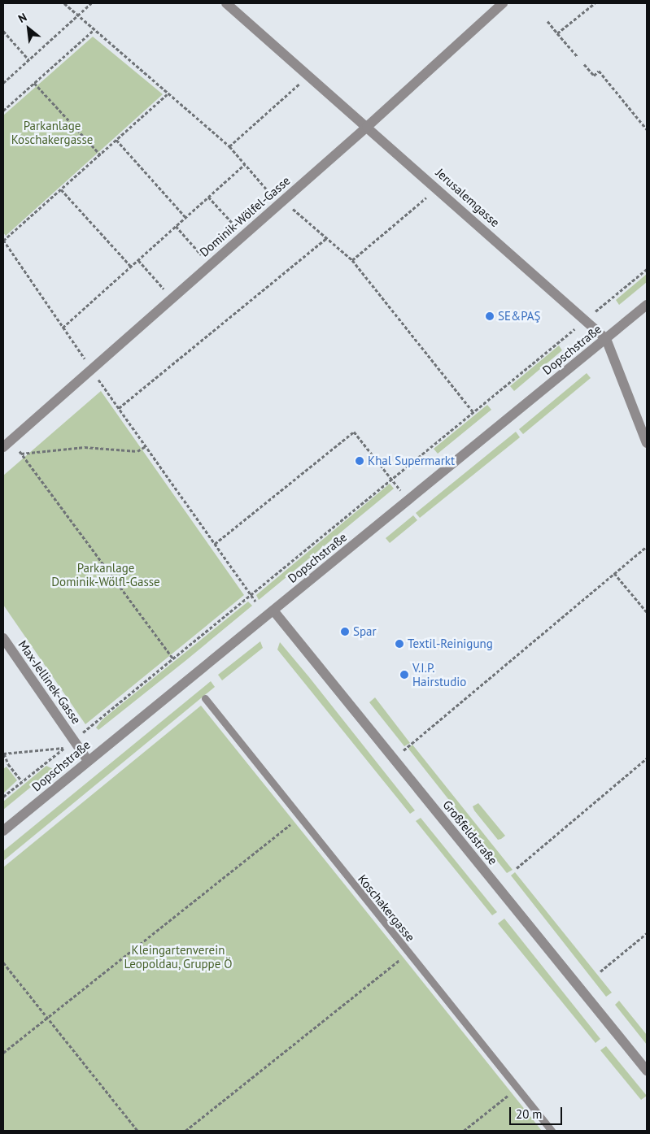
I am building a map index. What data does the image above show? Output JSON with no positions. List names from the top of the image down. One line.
{"streets":{"street":["Jerusalemgasse","Dominik-Wölfel-Gasse","Dopschstraße","Max-Jellinek-Gasse","Großfeldstraße"],"lane":["Koschakergasse"]},"crossings":[["Jerusalemgasse","Dominik-Wölfel-Gasse"],["Jerusalemgasse","Dopschstraße"],["Dopschstraße","Max-Jellinek-Gasse"],["Dopschstraße","Großfeldstraße"]],"parks":["Parkanlage Koschakergasse","Parkanlage Dominik-Wölfl-Gasse","Kleingartenverein Leopoldau, Gruppe Ö"],"places":["SE&PAŞ","Khal Supermarkt","Spar","Textil-Reinigung","V.I.P. Hairstudio"],"scale_bar":"20 m","north":"top left"}
